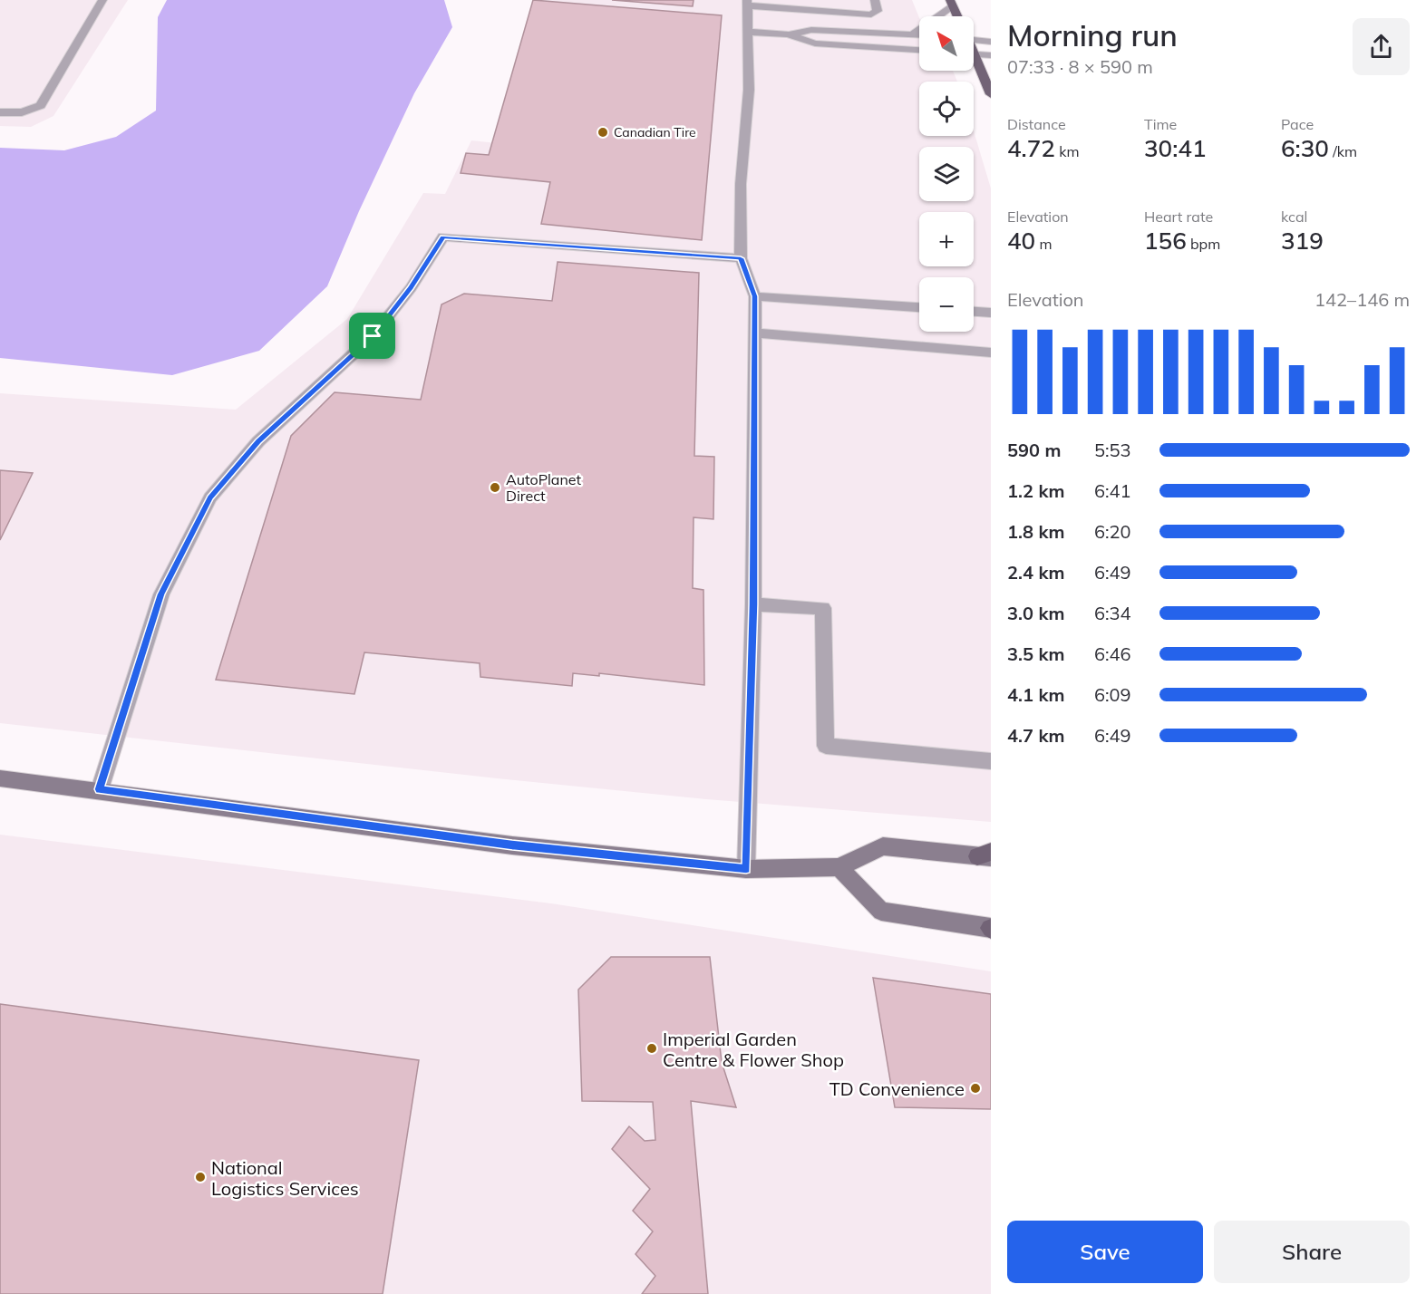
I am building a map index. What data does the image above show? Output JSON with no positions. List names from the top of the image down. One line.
{"places":["Canadian Tire","AutoPlanet Direct","Imperial Garden Centre & Flower Shop","TD Convenience","National Logistics Services"],"north":"top left","page":{"heading":["Morning run","07:33 · 8 × 590 m"],"map_buttons":["+","−"],"stats":[["Distance","4.72 km"],["Time","30:41"],["Pace","6:30 /km"],["Elevation","40 m"],["Heart rate","156 bpm"],["kcal","319"]],"chart":["Elevation","142–146 m"],"list":[{"name":"590 m","note":"5:53"},{"name":"1.2 km","note":"6:41"},{"name":"1.8 km","note":"6:20"},{"name":"2.4 km","note":"6:49"},{"name":"3.0 km","note":"6:34"},{"name":"3.5 km","note":"6:46"},{"name":"4.1 km","note":"6:09"},{"name":"4.7 km","note":"6:49"}],"buttons":["Save","Share"]}}
